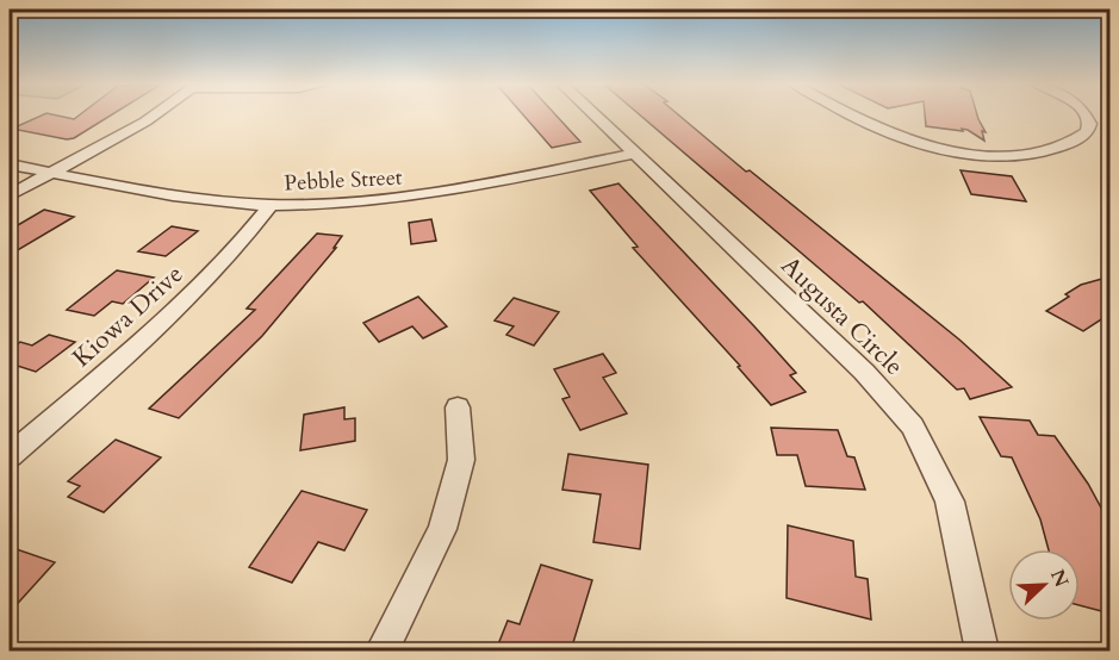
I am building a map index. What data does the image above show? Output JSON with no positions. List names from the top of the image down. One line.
{"streets":{"street":["Pebble Street","Kiowa Drive","Augusta Circle"]},"crossings":[["Pebble Street","Kiowa Drive"],["Pebble Street","Augusta Circle"]],"north":"top right"}
